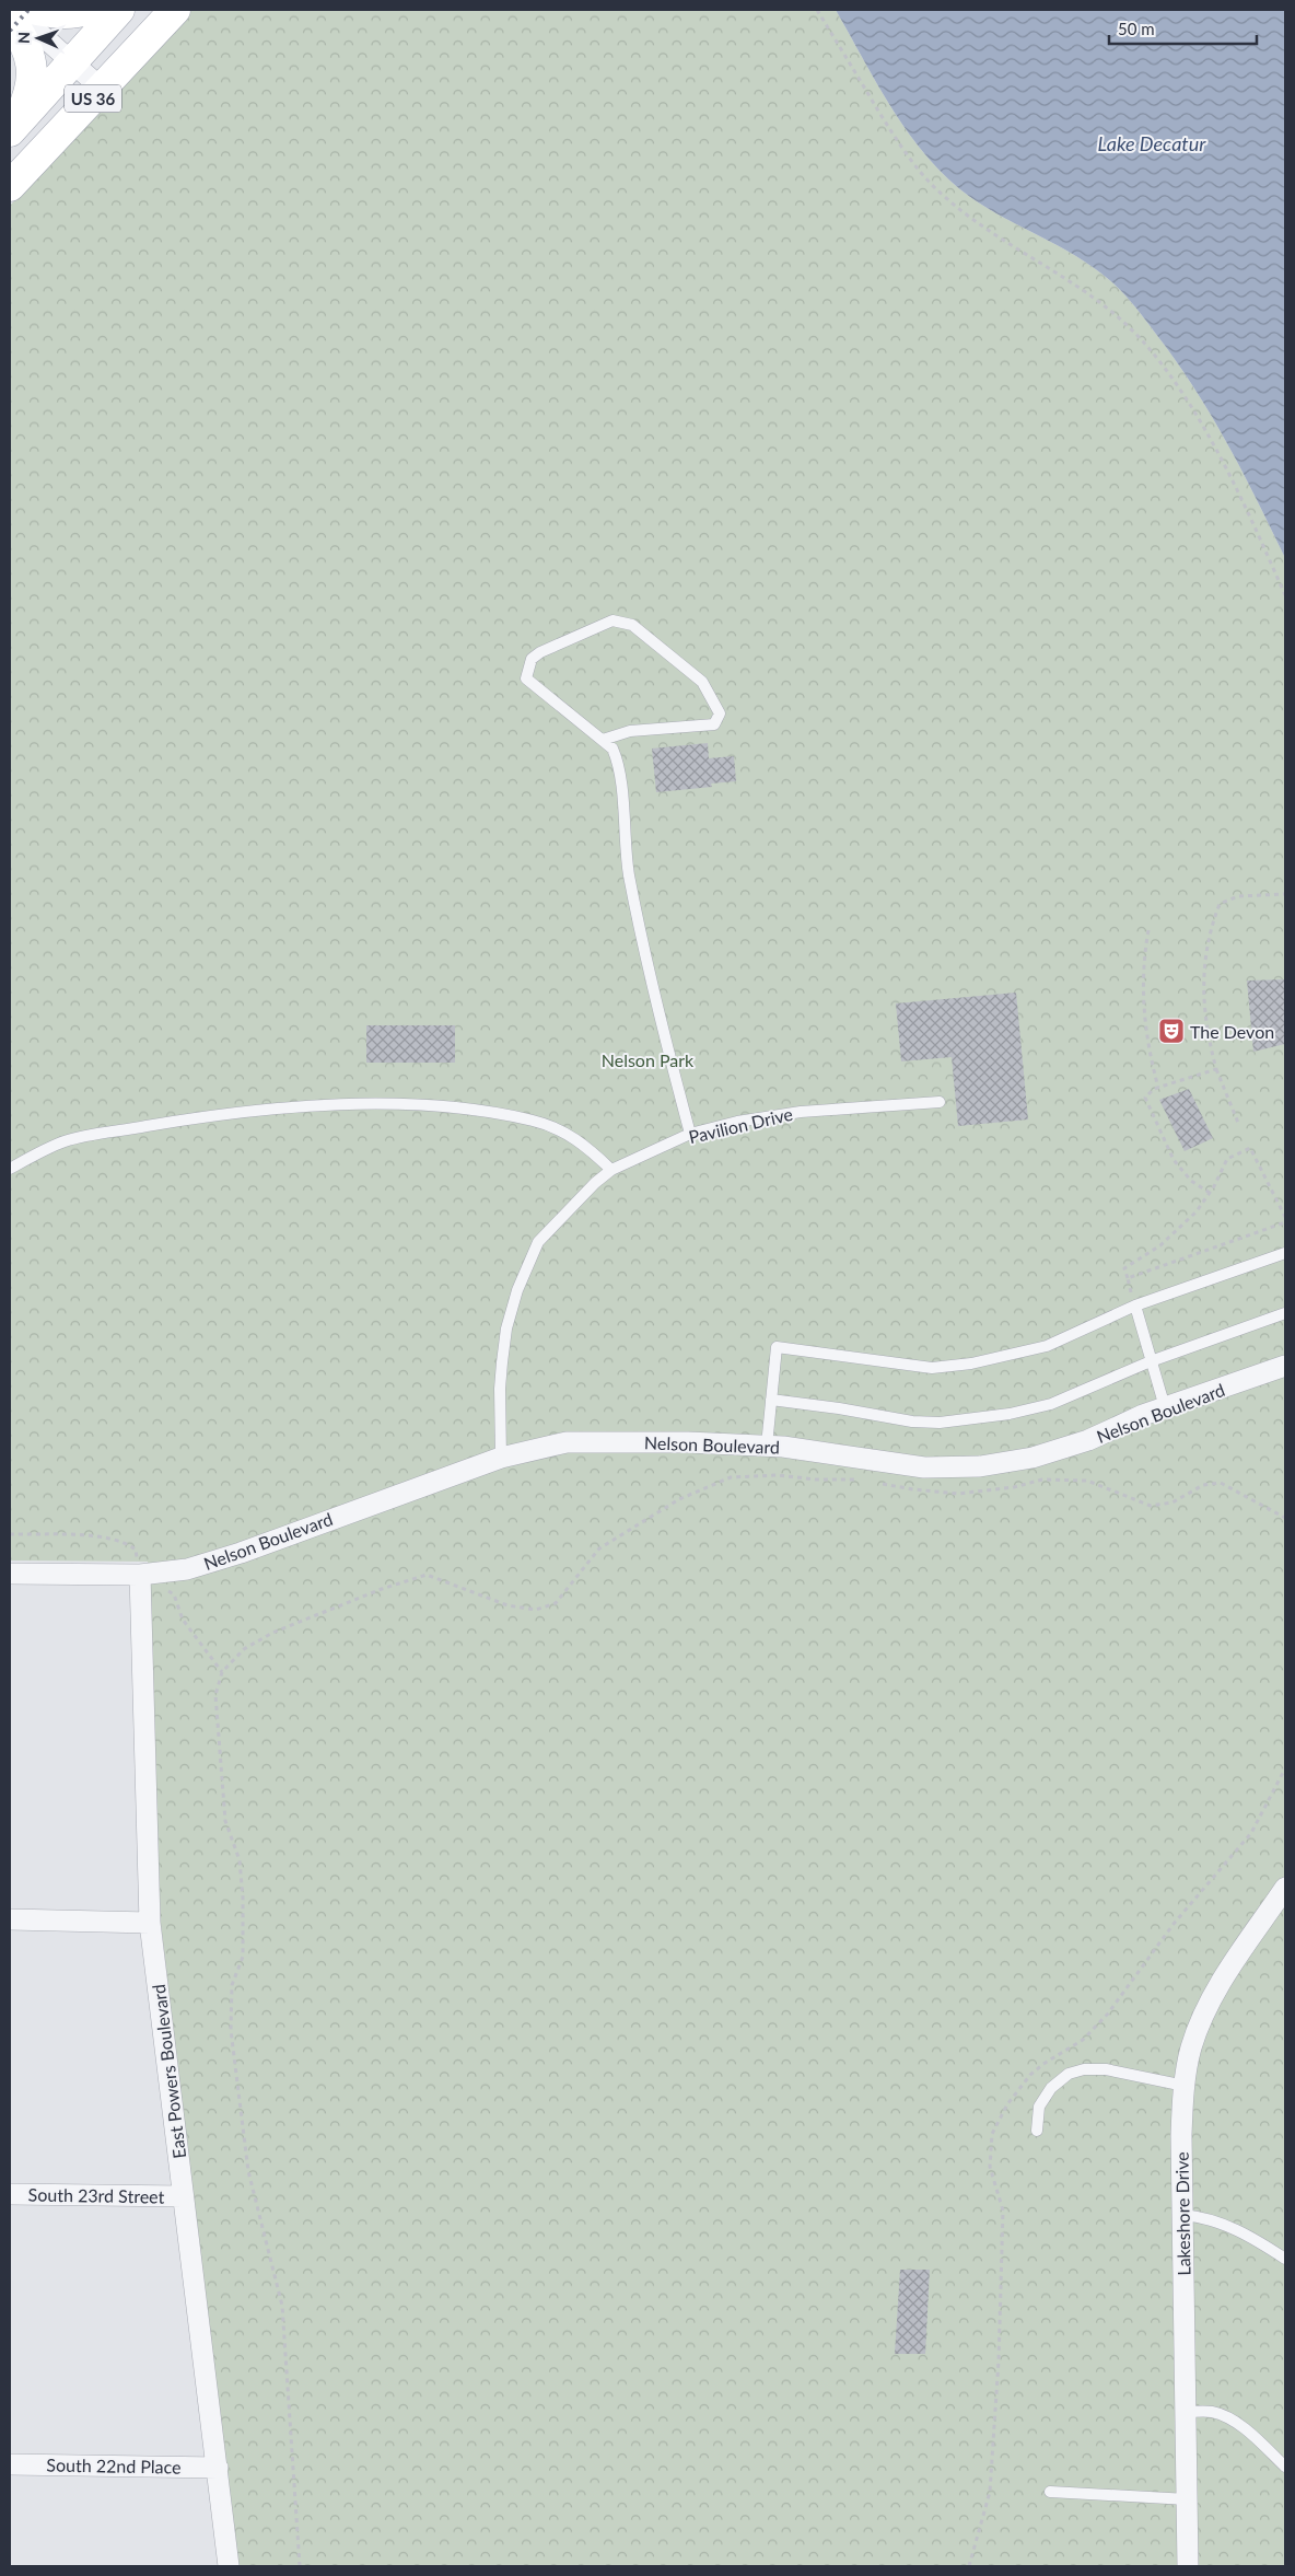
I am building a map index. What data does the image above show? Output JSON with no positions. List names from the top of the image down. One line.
{"streets":{"main road":["US 36"],"street":["Nelson Boulevard","East Powers Boulevard","South 23rd Street","Lakeshore Drive","South 22nd Place"],"lane":["Pavilion Drive"]},"crossings":[["Pavilion Drive","Nelson Boulevard"],["Nelson Boulevard","East Powers Boulevard"],["East Powers Boulevard","South 23rd Street"],["East Powers Boulevard","South 22nd Place"]],"water":["Lake Decatur"],"parks":["Nelson Park"],"places":{"theatre":["The Devon"]},"scale_bar":"50 m","north":"left"}
